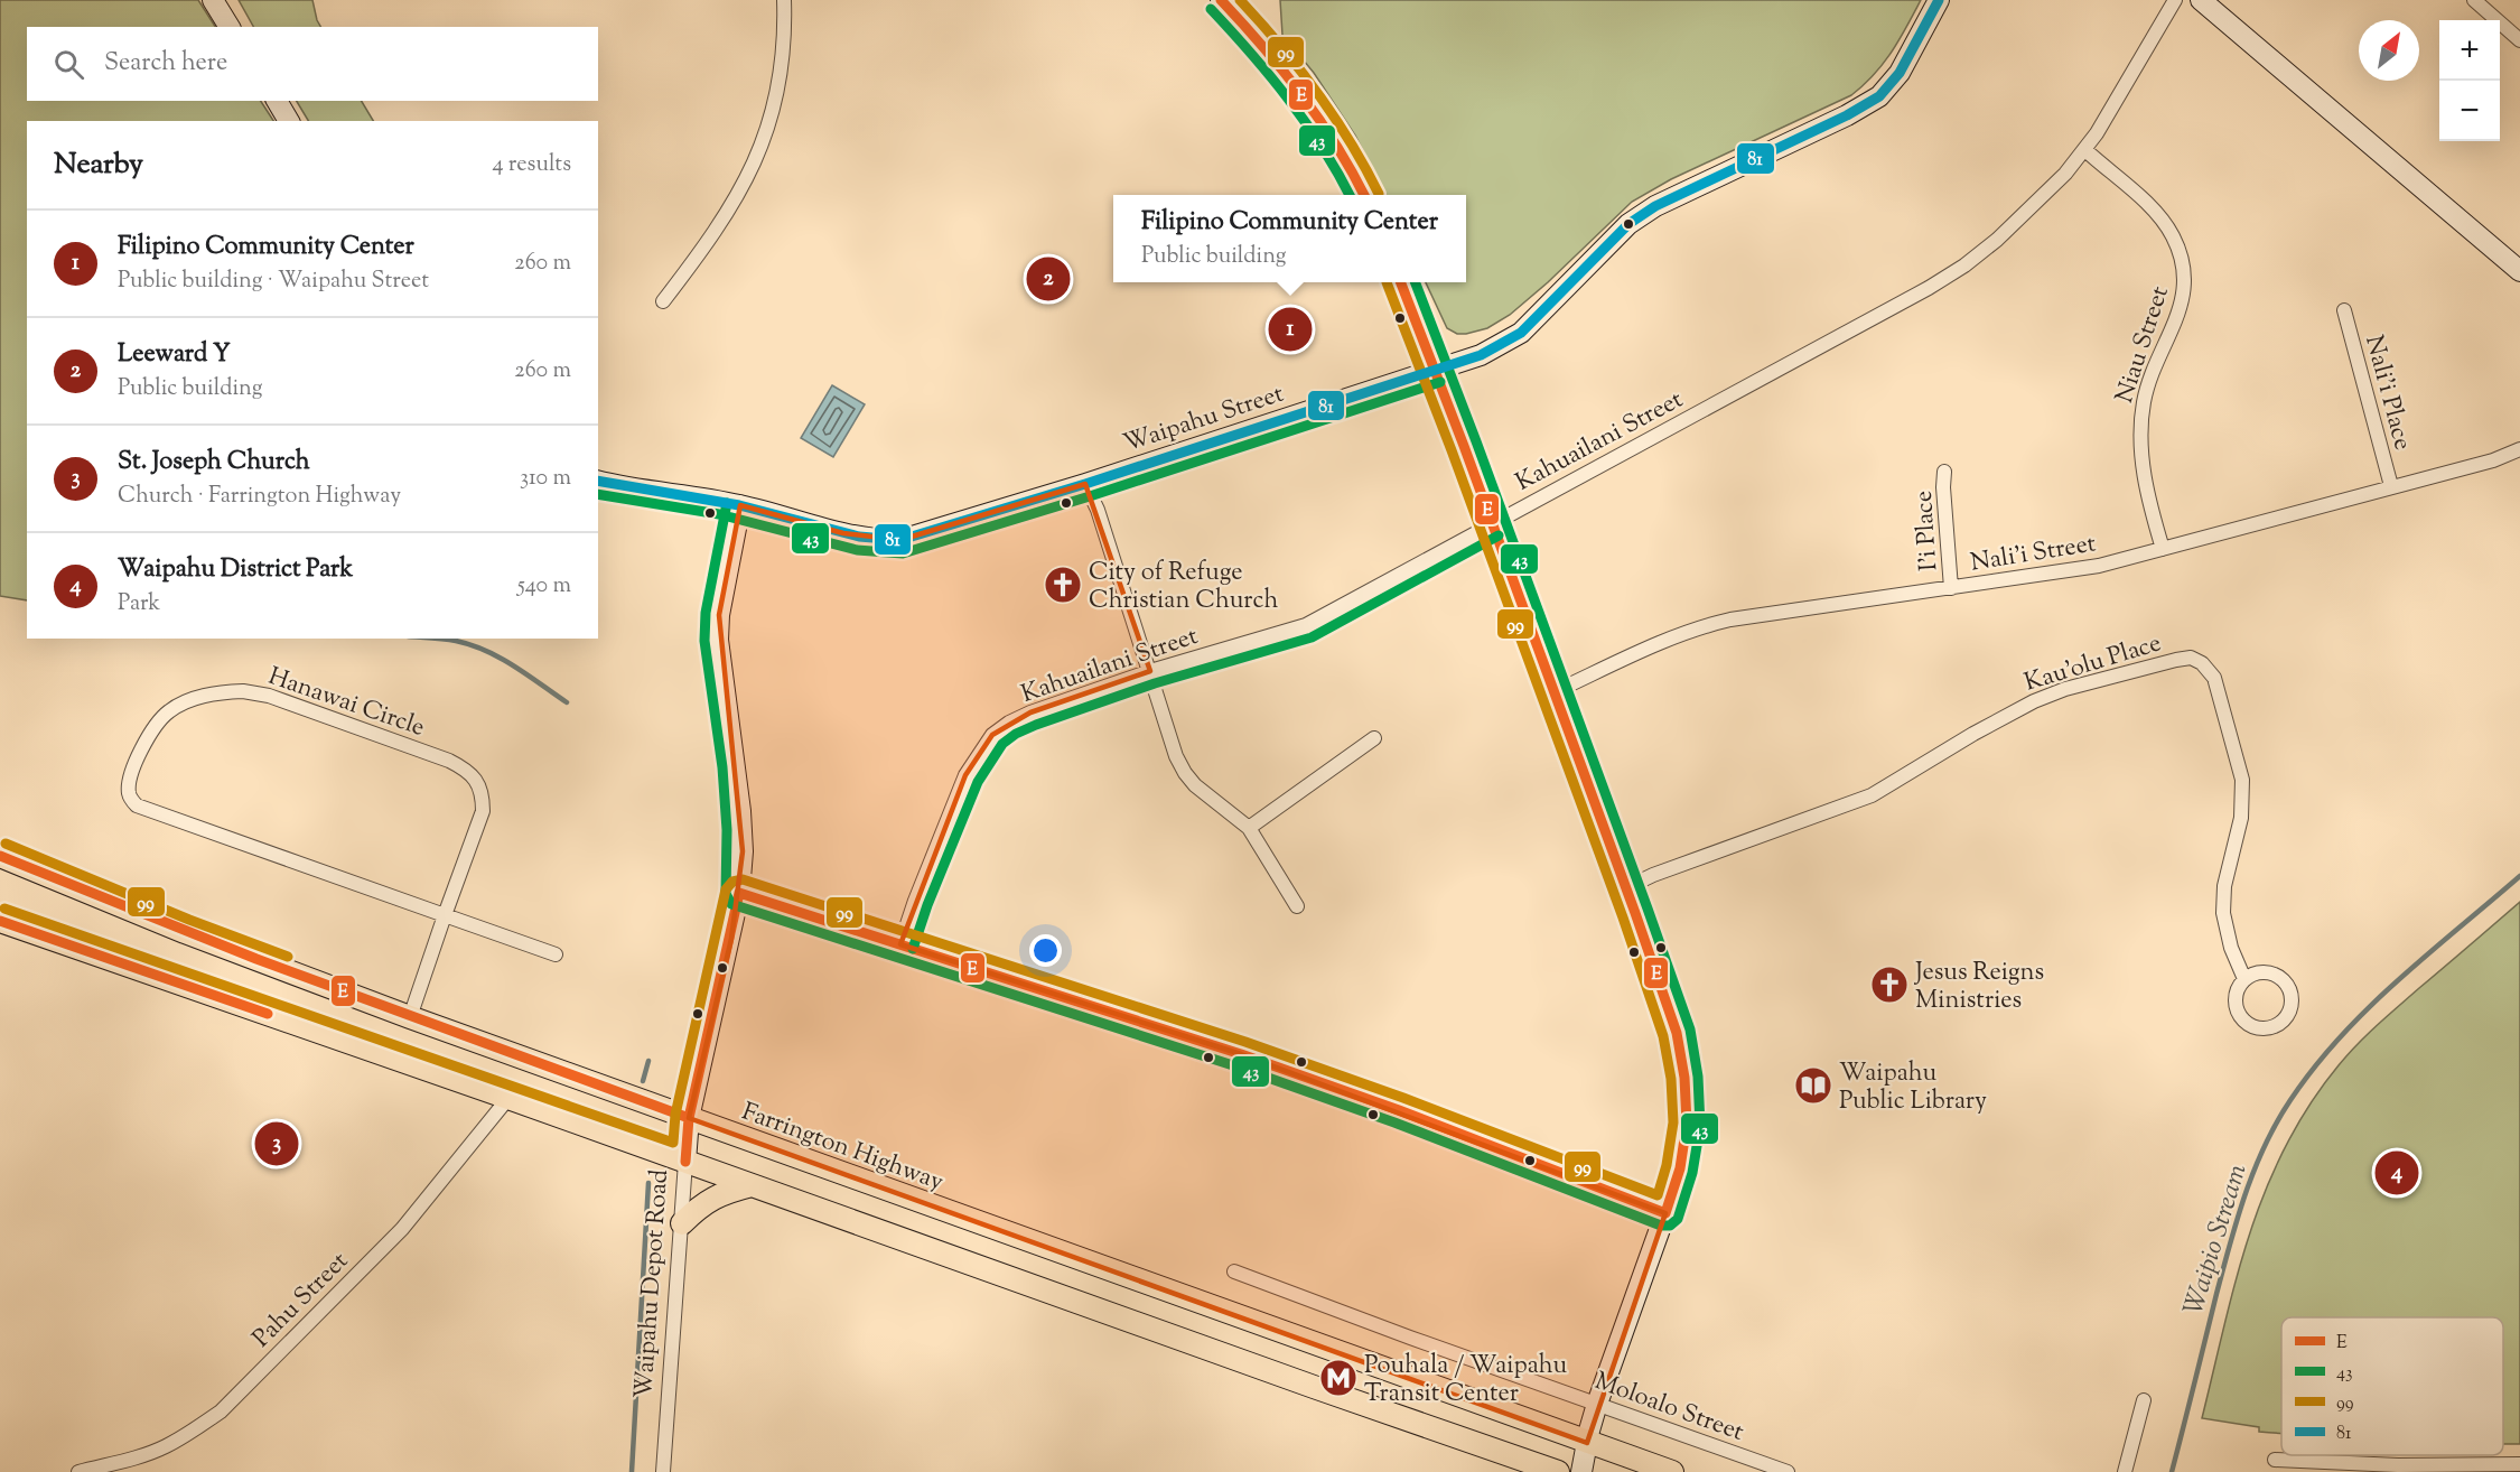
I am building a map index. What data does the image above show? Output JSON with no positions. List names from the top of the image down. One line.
{"streets":{"main road":["Farrington Highway"],"street":["Niau Street","Nali'i Place","Waipahu Street","Kahuailani Street","I'i Place","Nali'i Street","Kau'olu Place","Hanawai Circle","Waipahu Depot Road","Pahu Street","Moloalo Street"]},"crossings":[["Niau Street","Kahuailani Street"],["Niau Street","Nali'i Street"],["Nali'i Place","Nali'i Street"],["Waipahu Street","Waipahu Depot Road"],["I'i Place","Nali'i Street"],["Hanawai Circle","Farrington Highway"],["Farrington Highway","Waipahu Depot Road"]],"water":["Waipio Stream"],"places":{"church":["City of Refuge Christian Church","Jesus Reigns Ministries"],"library":["Waipahu Public Library"],"metro station":["Pouhala / Waipahu Transit Center"]},"lines":["transit line E","transit line 99","transit line 81","transit line 43"],"legend":["E","43","99","81"],"north":"top right","page":{"map_buttons":["+","−"],"search":"Search here","heading":["Nearby","4 results"],"popup":["Filipino Community Center","Public building"],"list":[{"mark":"1","name":"Filipino Community Center","note":"Public building · Waipahu Street","value":"260 m"},{"mark":"2","name":"Leeward Y","note":"Public building","value":"260 m"},{"mark":"3","name":"St. Joseph Church","note":"Church · Farrington Highway","value":"310 m"},{"mark":"4","name":"Waipahu District Park","note":"Park","value":"540 m"}],"pins":["2","1","3","4"]}}
